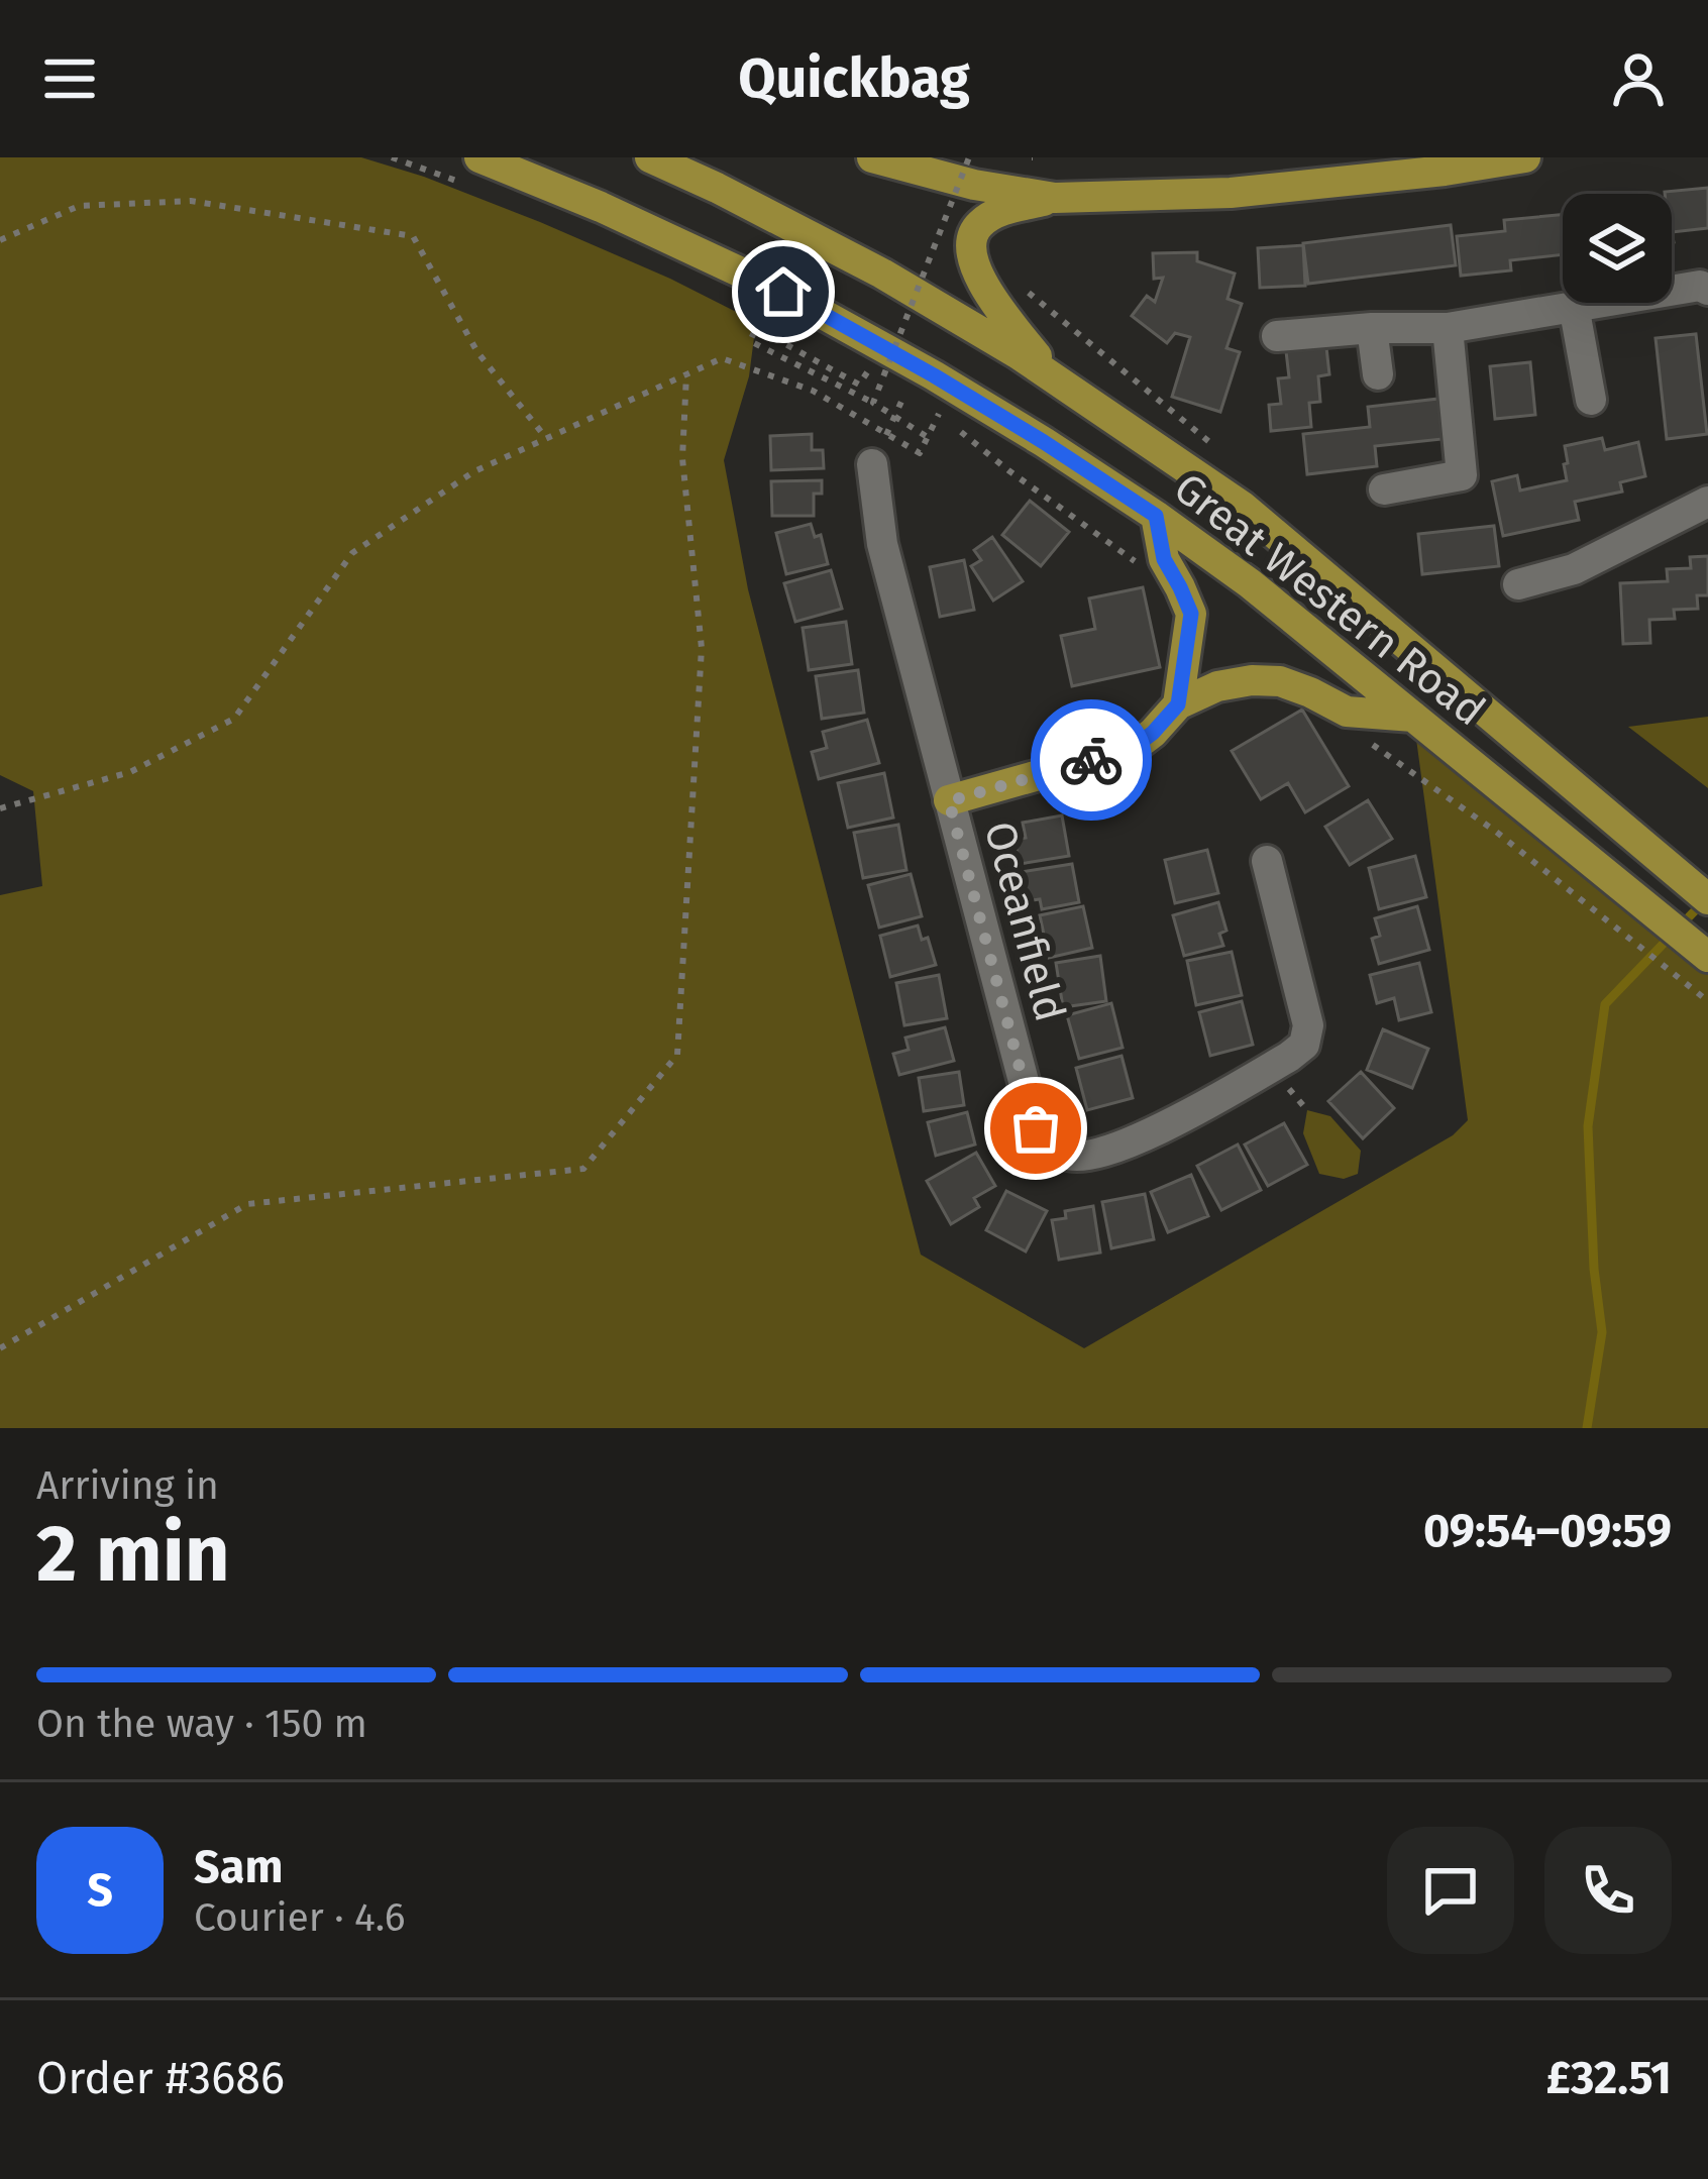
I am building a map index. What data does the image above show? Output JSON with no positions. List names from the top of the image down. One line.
{"streets":{"main road":["Great Western Road"],"street":["Oceanfield"]},"page":{"header":"Quickbag","heading":["2 min","Arriving in","09:54–09:59"],"panel":["Sam","Courier · 4.6","Order #3686","£32.51"],"bar":"On the way · 150 m","round":"S"}}
